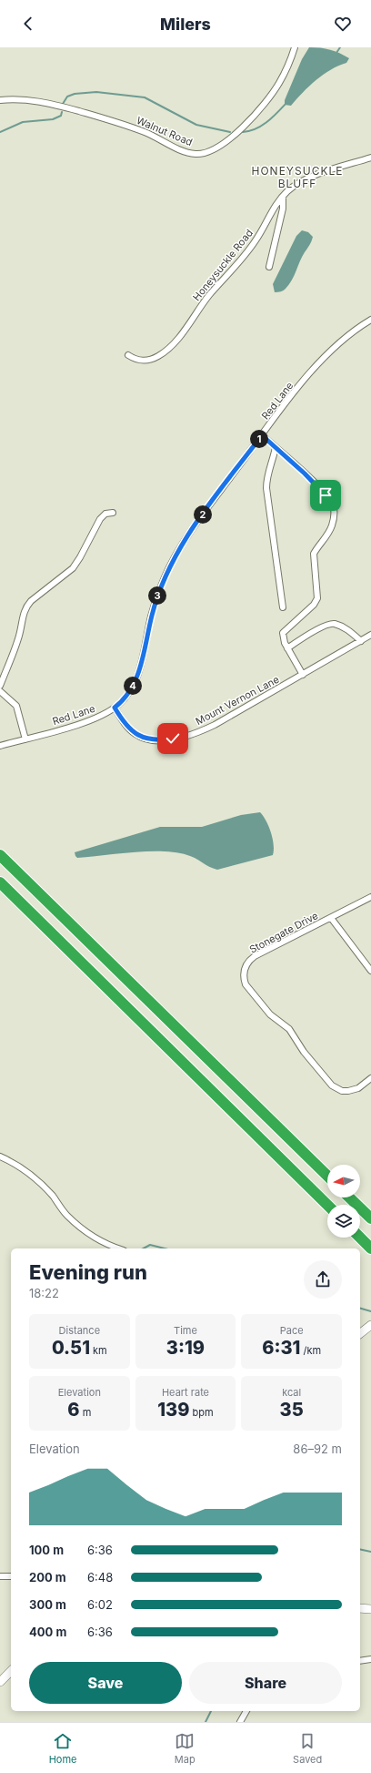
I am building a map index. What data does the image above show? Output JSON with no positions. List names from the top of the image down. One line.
{"streets":{"street":["Walnut Road","Honeysuckle Road","Red Lane","Mount Vernon Lane","Stonegate Drive"]},"crossings":[["Red Lane","Mount Vernon Lane"]],"districts":["HONEYSUCKLE BLUFF"],"north":"left","page":{"header":"Milers","pins":["1","2","3","4"],"heading":["Evening run","18:22"],"stats":[["Distance","0.51 km"],["Time","3:19"],["Pace","6:31 /km"],["Elevation","6 m"],["Heart rate","139 bpm"],["kcal","35"]],"chart":["Elevation","86–92 m"],"list":[{"name":"100 m","note":"6:36"},{"name":"200 m","note":"6:48"},{"name":"300 m","note":"6:02"},{"name":"400 m","note":"6:36"}],"buttons":["Save","Share"],"tabs":["Home","Map","Saved"]}}
